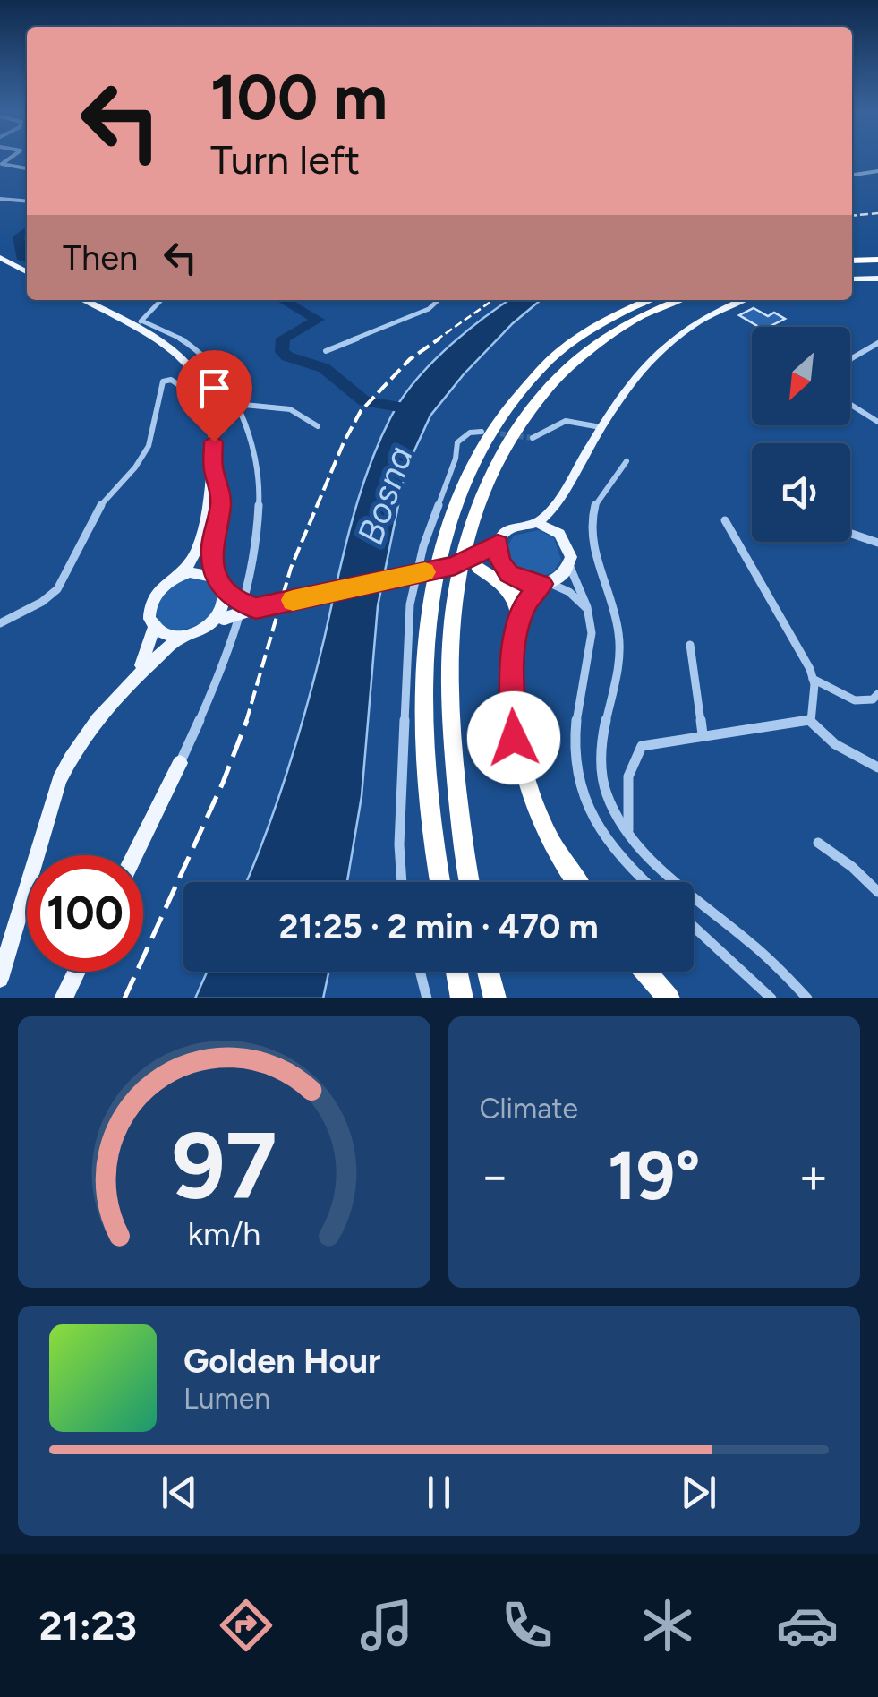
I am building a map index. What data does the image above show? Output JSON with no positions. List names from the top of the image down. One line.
{"water":["Bosna"],"north":"bottom left","page":{"turn":["100 m","Turn left"],"then":"Then","limit":"100","trip":"21:25 · 2 min · 470 m","tile":"Climate","heat":["−","19°","+"],"song":["Golden Hour","Lumen"],"tabs":"21:23","gauge":["97","km/h"]}}
